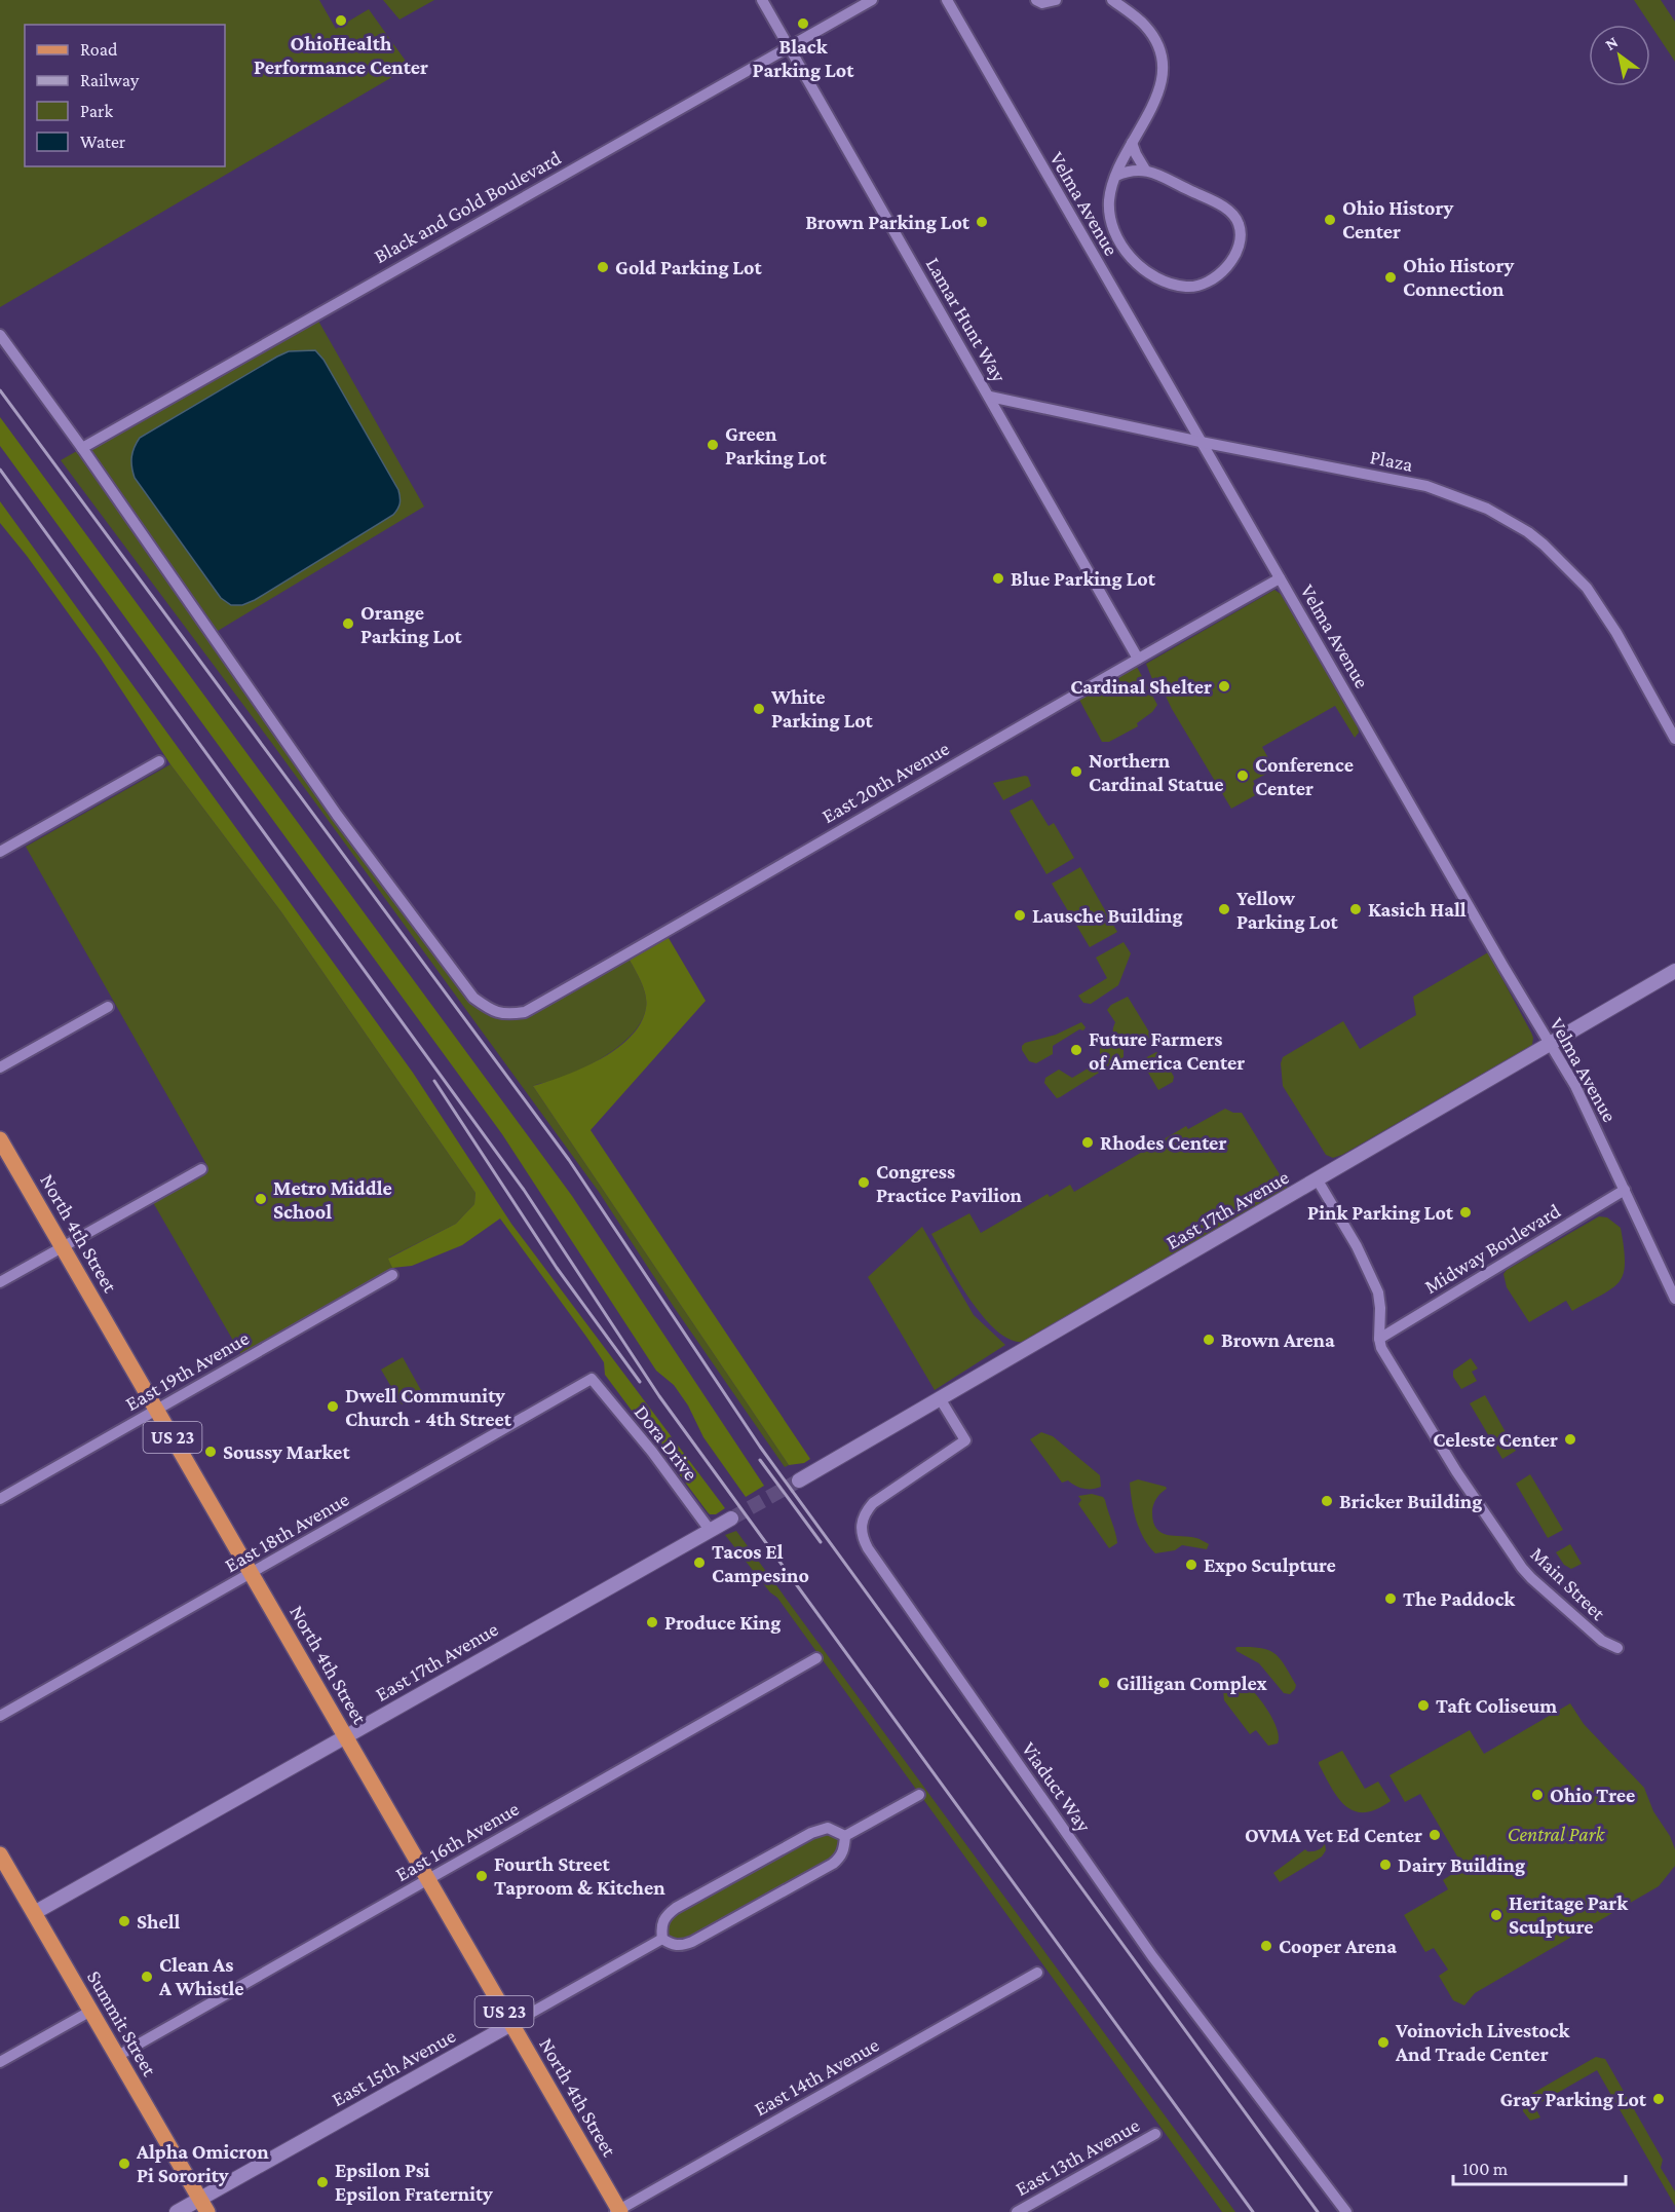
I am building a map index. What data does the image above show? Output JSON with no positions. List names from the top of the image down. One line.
{"streets":{"main road":["North 4th Street","US 23","Summit Street"],"street":["Velma Avenue","Black and Gold Boulevard","Lamar Hunt Way","Plaza","East 20th Avenue","East 17th Avenue","Midway Boulevard","East 19th Avenue","Dora Drive","East 18th Avenue","Main Street","Viaduct Way","East 16th Avenue","East 15th Avenue","East 14th Avenue","East 13th Avenue"]},"crossings":[["Velma Avenue","Plaza"],["Velma Avenue","East 20th Avenue"],["Velma Avenue","East 17th Avenue"],["Velma Avenue","Midway Boulevard"],["Black and Gold Boulevard","Lamar Hunt Way"],["Black and Gold Boulevard","East 20th Avenue"],["Lamar Hunt Way","Plaza"],["Lamar Hunt Way","East 20th Avenue"],["East 17th Avenue","North 4th Street"],["East 17th Avenue","Dora Drive"],["East 17th Avenue","Main Street"],["East 17th Avenue","Viaduct Way"],["East 17th Avenue","Summit Street"],["North 4th Street","East 19th Avenue"],["North 4th Street","East 18th Avenue"],["North 4th Street","East 16th Avenue"],["North 4th Street","East 15th Avenue"],["North 4th Street","East 14th Avenue"],["Midway Boulevard","Main Street"],["Dora Drive","East 18th Avenue"],["East 16th Avenue","Summit Street"],["Summit Street","East 15th Avenue"]],"parks":["Central Park"],"places":["OhioHealth Performance Center","Black Parking Lot","Ohio History Center","Brown Parking Lot","Gold Parking Lot","Ohio History Connection","Green Parking Lot","Blue Parking Lot","Orange Parking Lot","Cardinal Shelter","White Parking Lot","Northern Cardinal Statue","Conference Center","Yellow Parking Lot","Kasich Hall","Lausche Building","Future Farmers of America Center","Rhodes Center","Congress Practice Pavilion","Metro Middle School","Pink Parking Lot","Brown Arena","Dwell Community Church - 4th Street","Celeste Center","Soussy Market","Bricker Building","Tacos El Campesino","Expo Sculpture","The Paddock","Produce King","Gilligan Complex","Taft Coliseum","Ohio Tree","OVMA Vet Ed Center","Dairy Building","Fourth Street Taproom & Kitchen","Heritage Park Sculpture","Shell","Cooper Arena","Clean As A Whistle","Voinovich Livestock And Trade Center","Gray Parking Lot","Alpha Omicron Pi Sorority","Epsilon Psi Epsilon Fraternity"],"legend":["Road","Railway","Park","Water"],"scale_bar":"100 m","north":"top left"}
